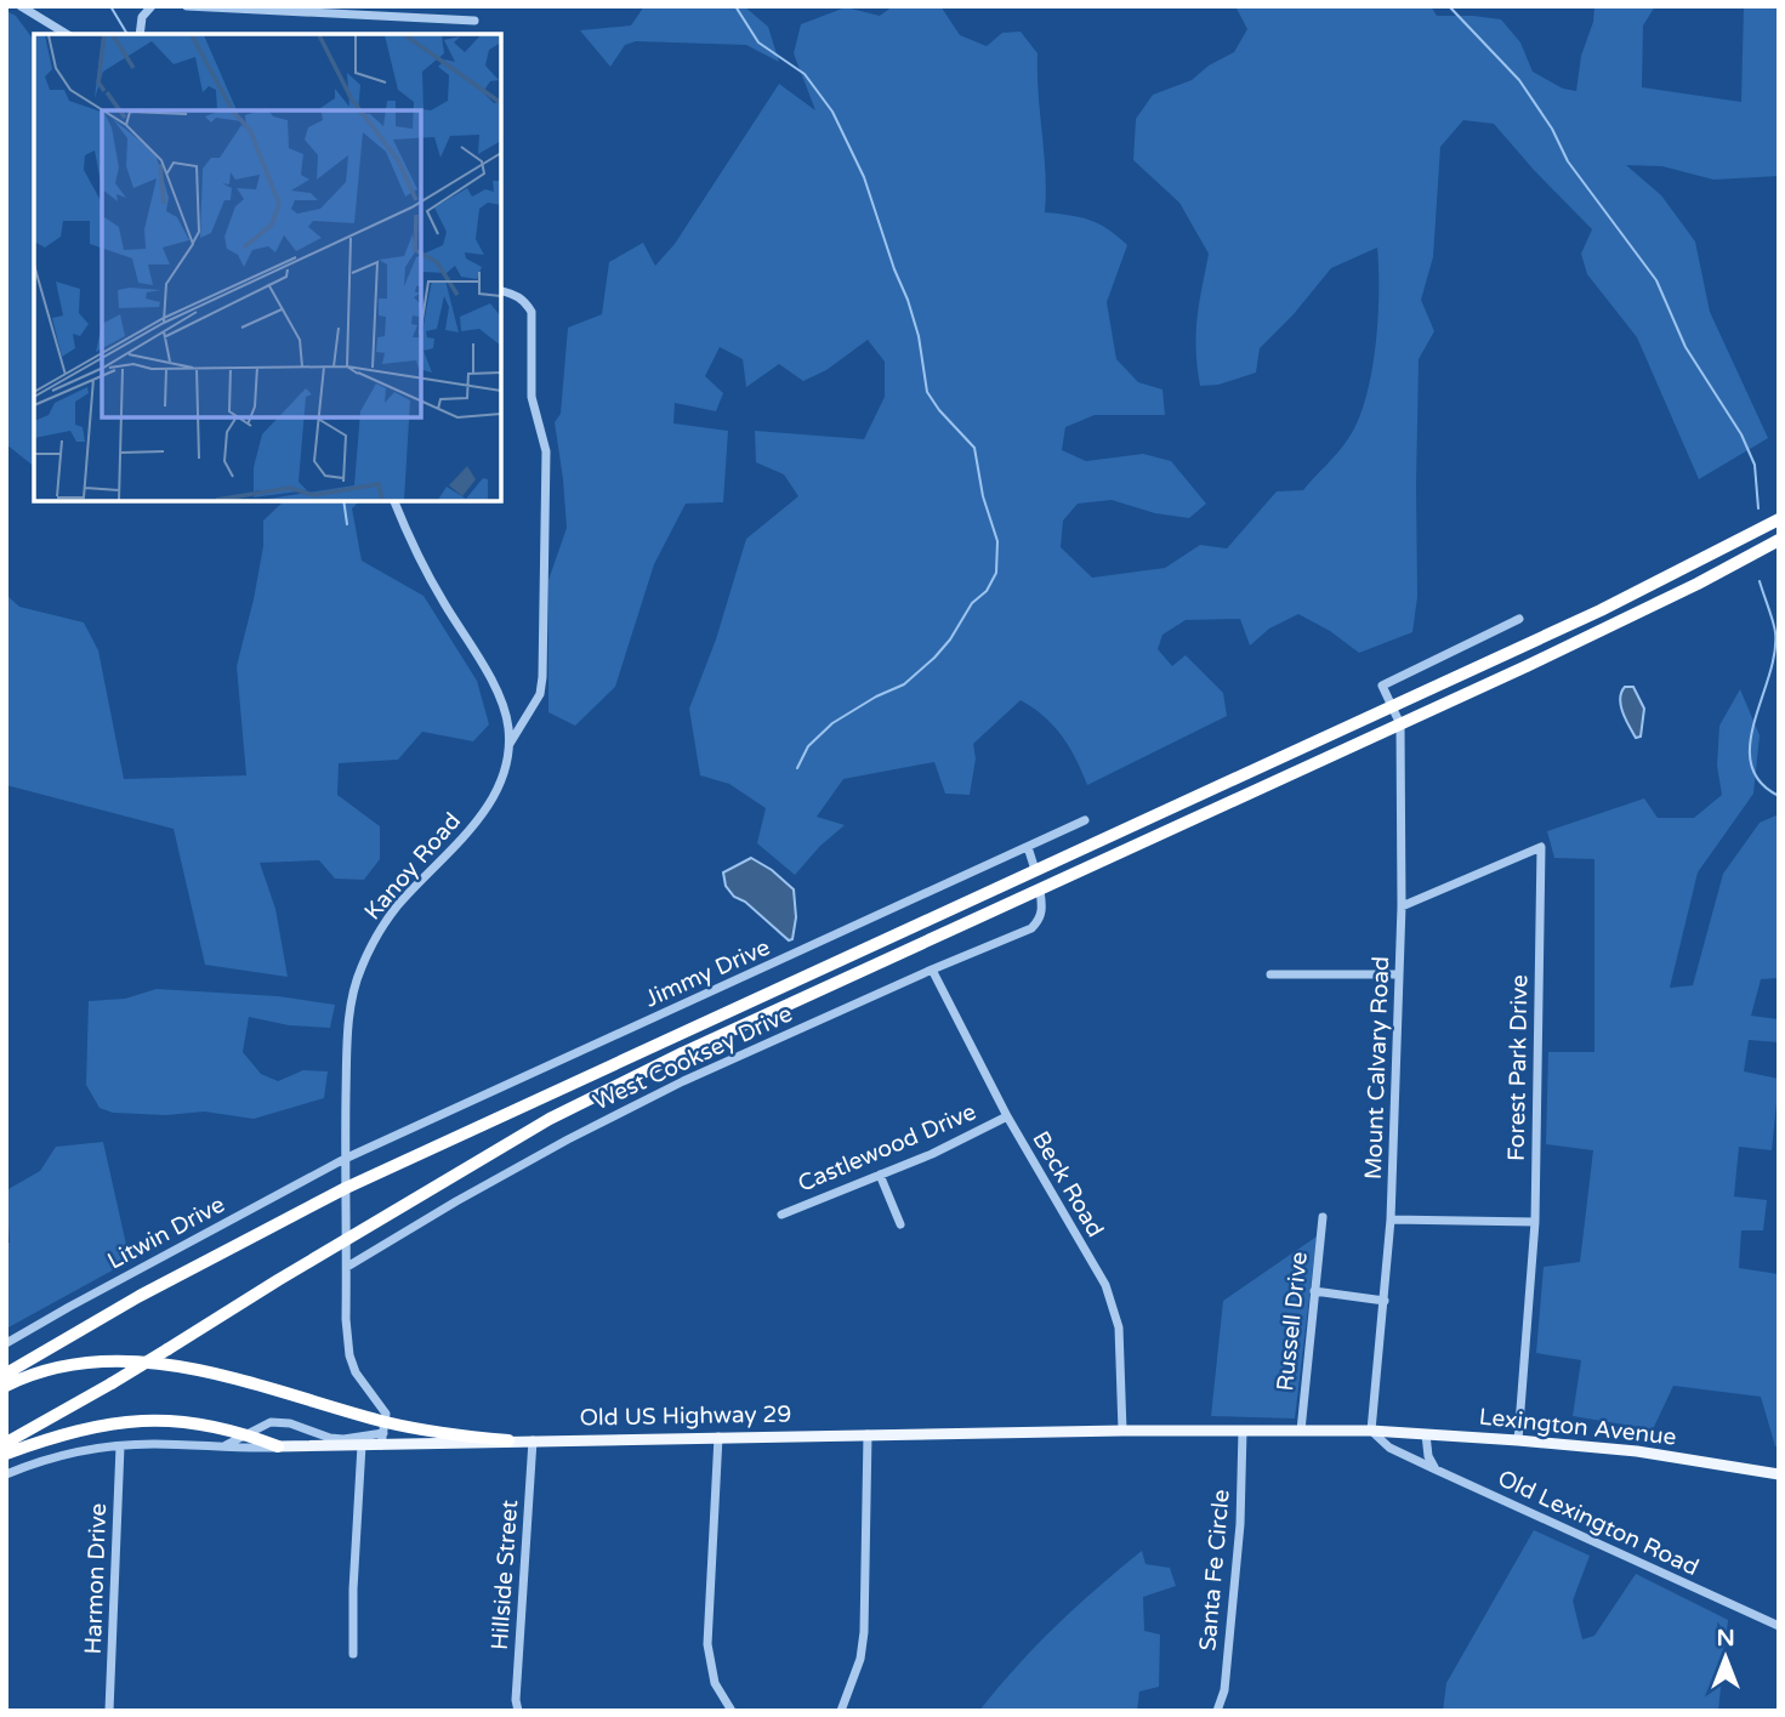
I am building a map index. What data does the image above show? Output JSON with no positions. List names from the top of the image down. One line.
{"streets":{"main road":["Old US Highway 29","Lexington Avenue"],"street":["Kanoy Road","Jimmy Drive","West Cooksey Drive","Mount Calvary Road","Forest Park Drive","Castlewood Drive","Beck Road","Litwin Drive","Russell Drive","Old Lexington Road","Santa Fe Circle","Hillside Street","Harmon Drive"]},"crossings":[["Kanoy Road","Jimmy Drive"],["Kanoy Road","West Cooksey Drive"],["Kanoy Road","Litwin Drive"],["Kanoy Road","Old US Highway 29"],["Jimmy Drive","Litwin Drive"],["West Cooksey Drive","Beck Road"],["Mount Calvary Road","Forest Park Drive"],["Mount Calvary Road","Old US Highway 29"],["Mount Calvary Road","Lexington Avenue"],["Mount Calvary Road","Old Lexington Road"],["Forest Park Drive","Lexington Avenue"],["Castlewood Drive","Beck Road"],["Beck Road","Old US Highway 29"],["Russell Drive","Old US Highway 29"],["Old US Highway 29","Lexington Avenue"],["Old US Highway 29","Old Lexington Road"],["Old US Highway 29","Santa Fe Circle"],["Old US Highway 29","Hillside Street"],["Old US Highway 29","Harmon Drive"],["Lexington Avenue","Old Lexington Road"]],"north":"top"}
